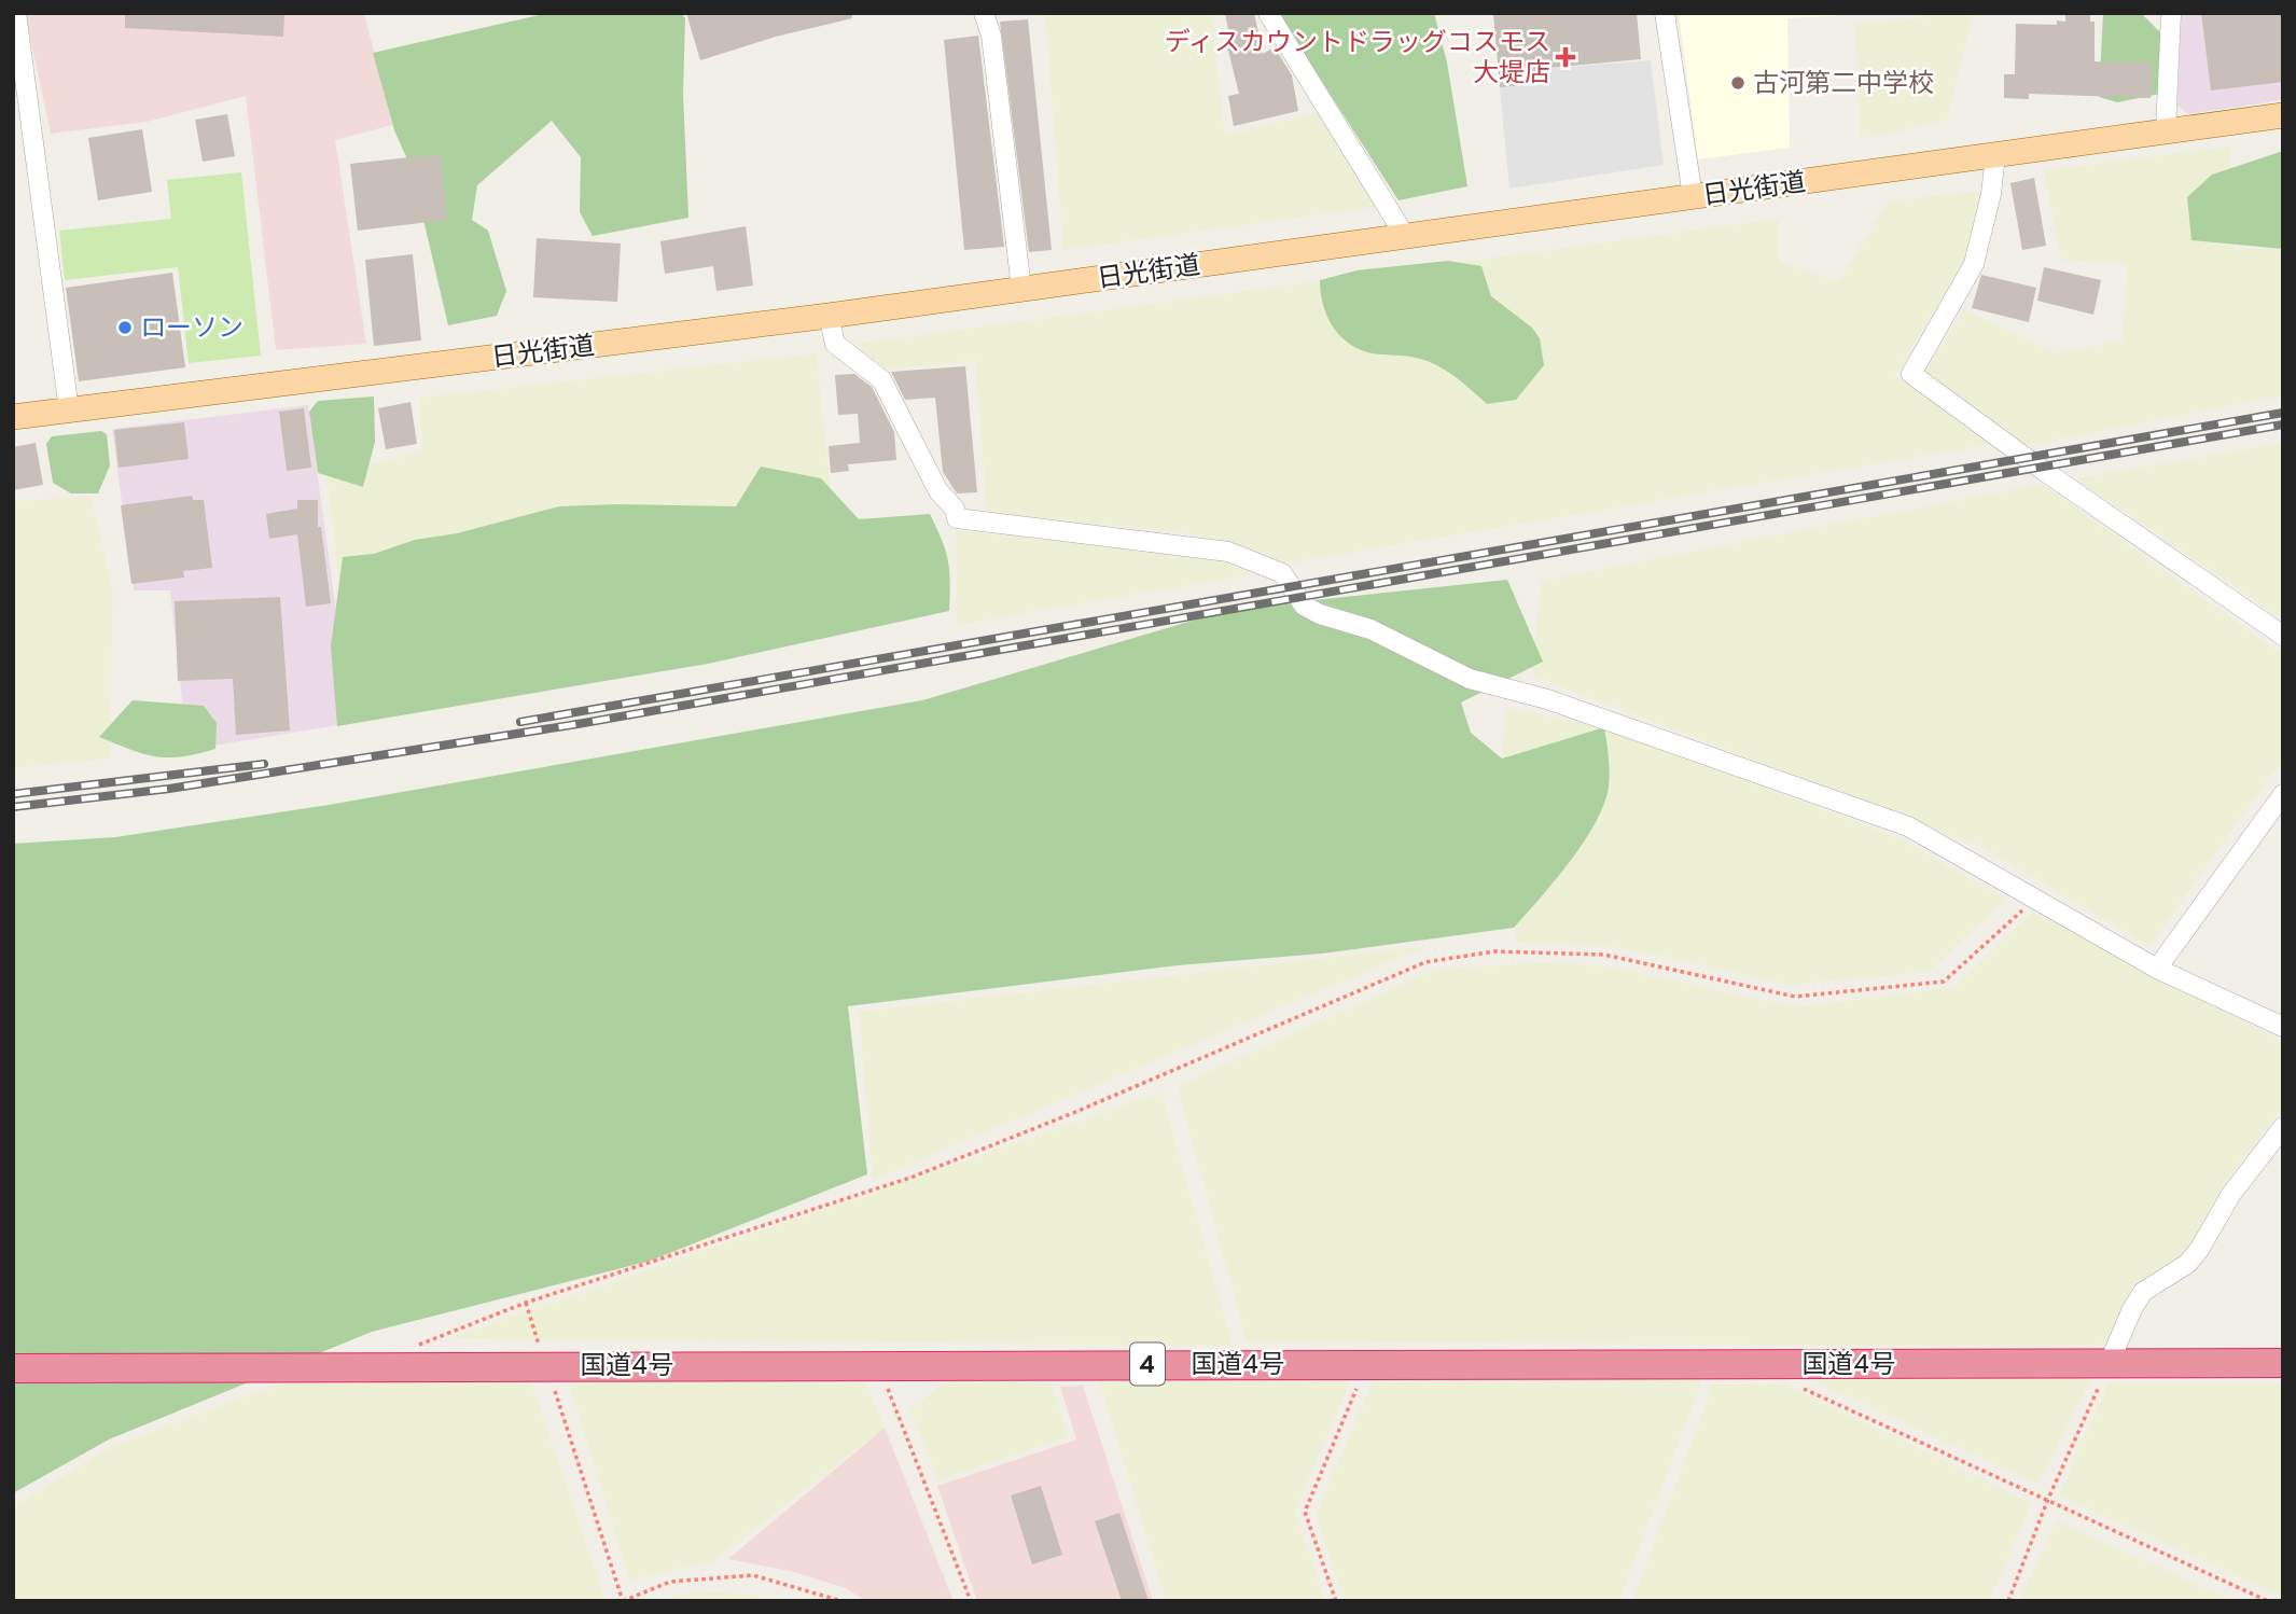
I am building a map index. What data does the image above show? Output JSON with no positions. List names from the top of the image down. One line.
{"streets":{"highway":["4","国道4号"],"main road":["日光街道"]},"places":{"health":["ディスカウントドラッグコスモス 大堤店"],"other":["古河第二中学校","ローソン"]}}
